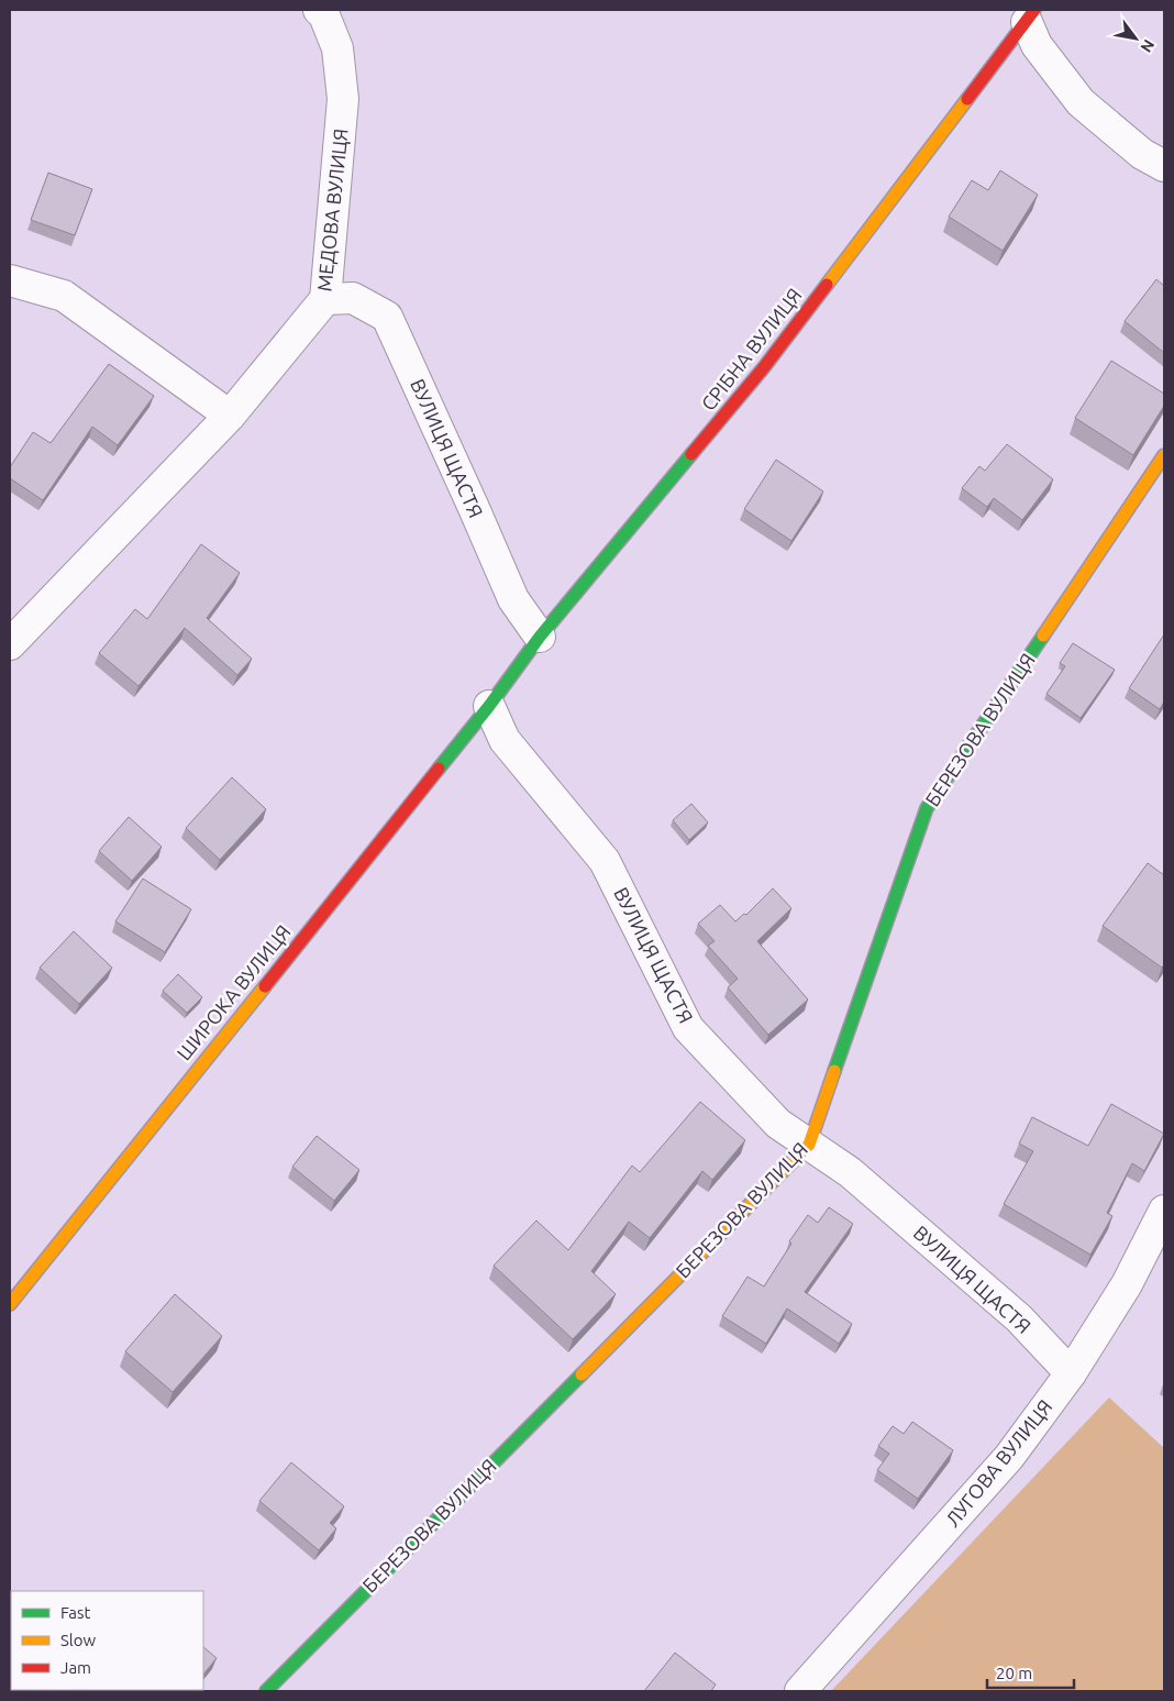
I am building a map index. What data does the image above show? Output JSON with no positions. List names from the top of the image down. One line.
{"streets":{"street":["МЕДОВА ВУЛИЦЯ","СРІБНА ВУЛИЦЯ","ВУЛИЦЯ ЩАСТЯ","БЕРЕЗОВА ВУЛИЦЯ","ШИРОКА ВУЛИЦЯ","ЛУГОВА ВУЛИЦЯ"]},"crossings":[["МЕДОВА ВУЛИЦЯ","ВУЛИЦЯ ЩАСТЯ"],["СРІБНА ВУЛИЦЯ","ВУЛИЦЯ ЩАСТЯ"],["СРІБНА ВУЛИЦЯ","ШИРОКА ВУЛИЦЯ"],["ВУЛИЦЯ ЩАСТЯ","БЕРЕЗОВА ВУЛИЦЯ"],["ВУЛИЦЯ ЩАСТЯ","ШИРОКА ВУЛИЦЯ"],["ВУЛИЦЯ ЩАСТЯ","ЛУГОВА ВУЛИЦЯ"]],"legend":["Fast","Slow","Jam"],"scale_bar":"20 m","north":"bottom right"}
